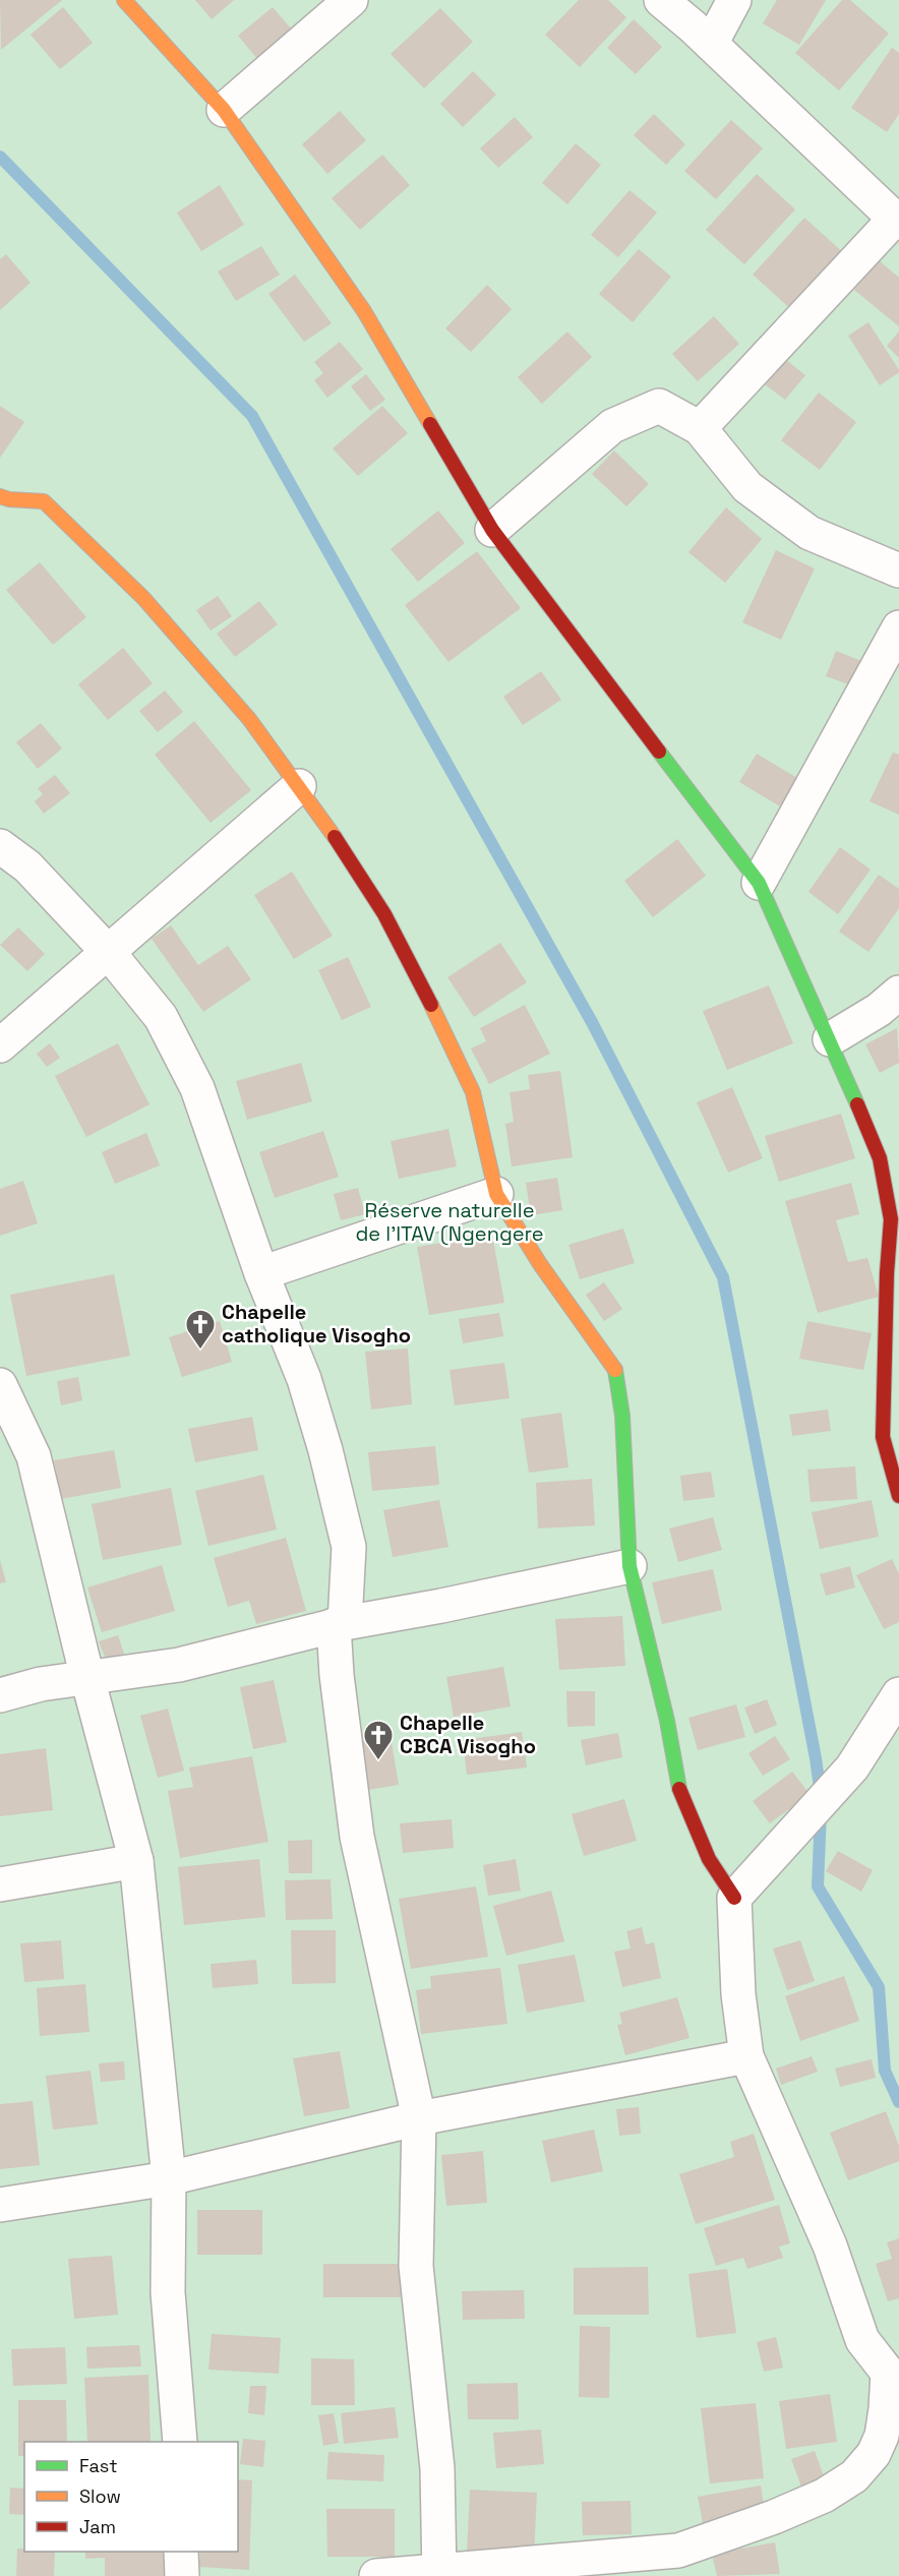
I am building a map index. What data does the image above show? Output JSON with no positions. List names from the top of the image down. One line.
{"parks":["Réserve naturelle de l'ITAV (Ngengere"],"places":{"church":["Chapelle catholique Visogho","Chapelle CBCA Visogho"]},"legend":["Fast","Slow","Jam"]}
